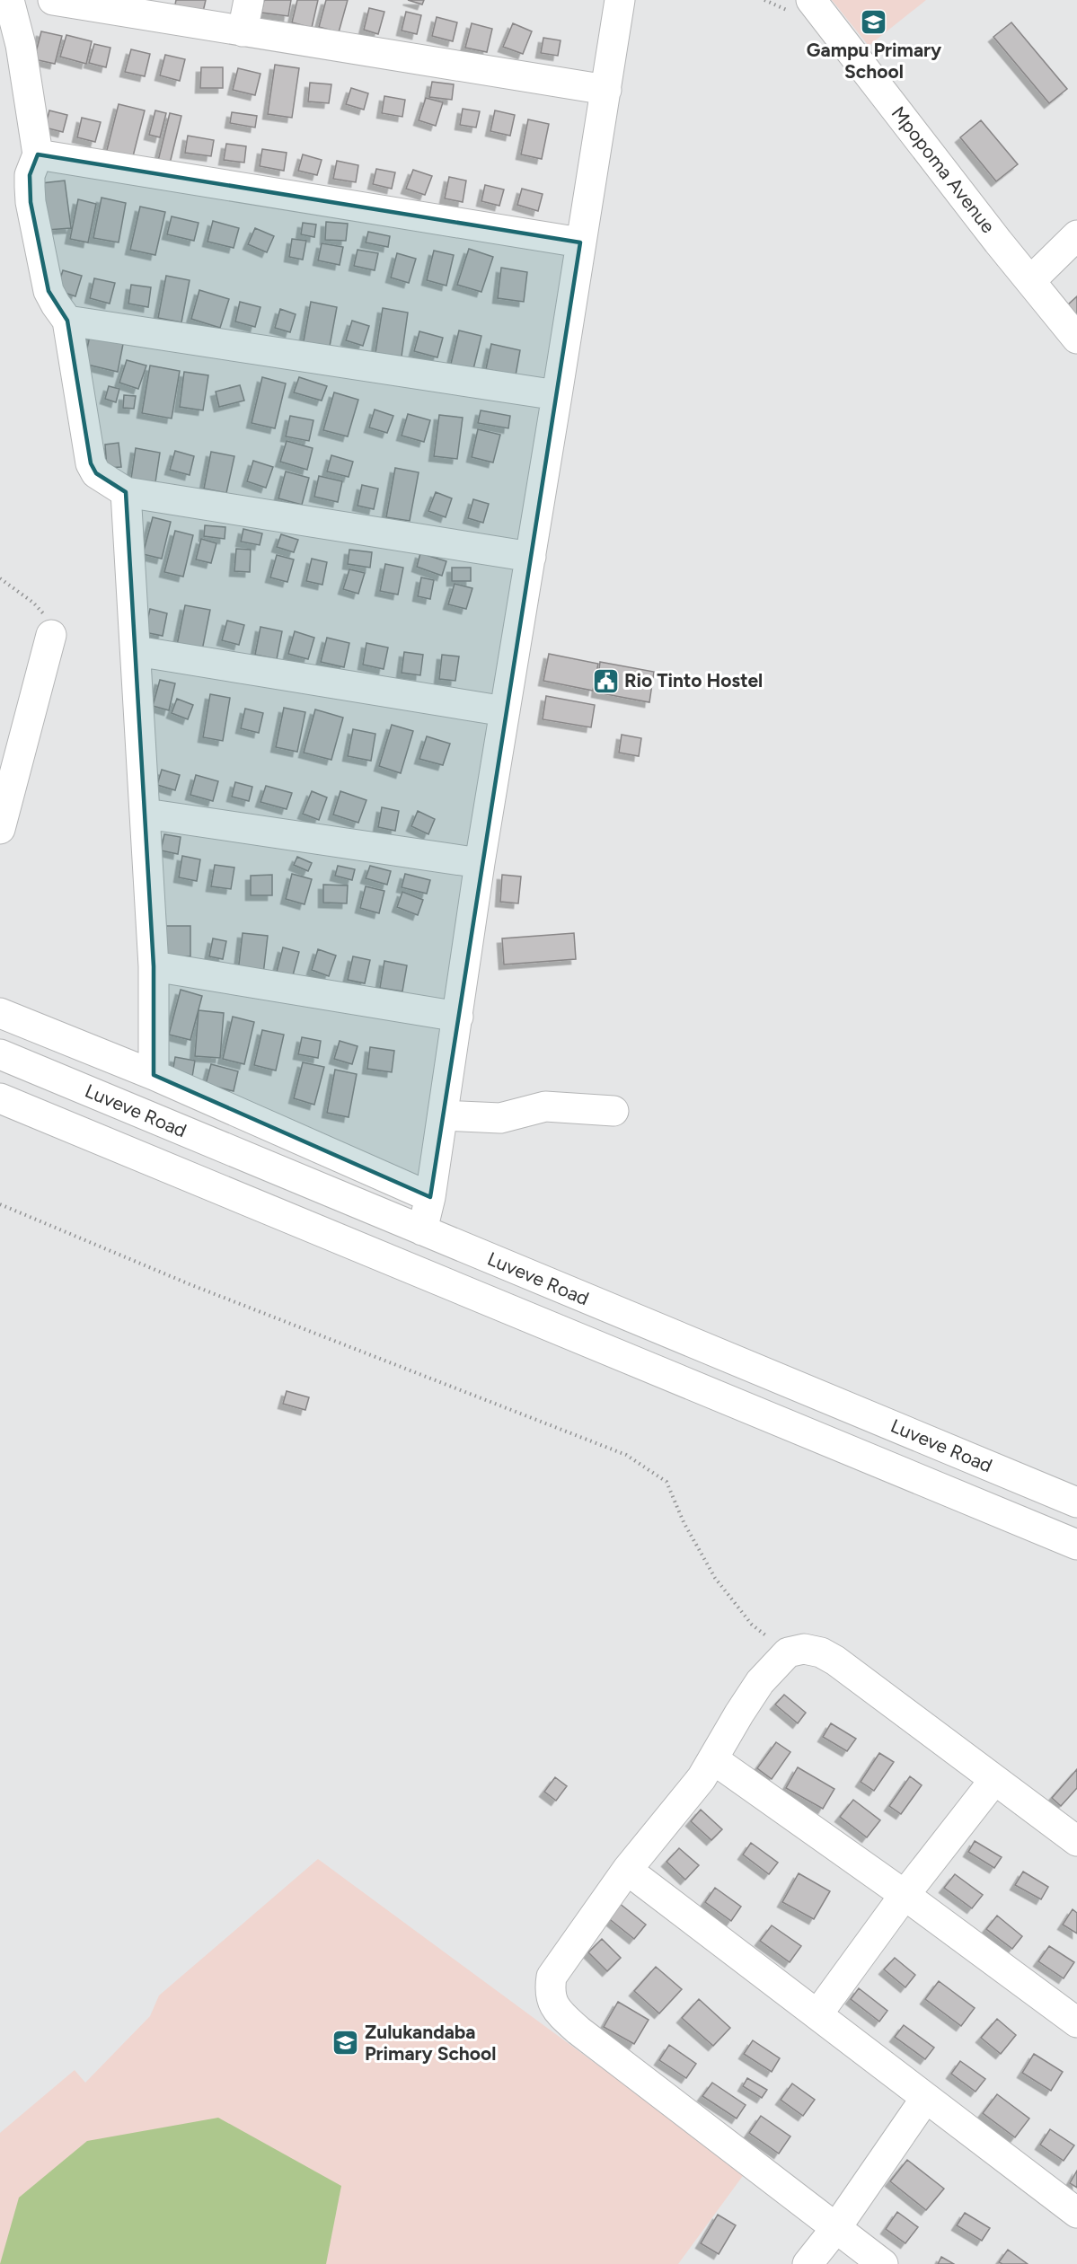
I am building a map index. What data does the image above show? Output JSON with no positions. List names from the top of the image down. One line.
{"streets":{"street":["Mpopoma Avenue","Luveve Road"]},"places":{"school or university":["Gampu Primary School","Zulukandaba Primary School"],"public building":["Rio Tinto Hostel"]}}
